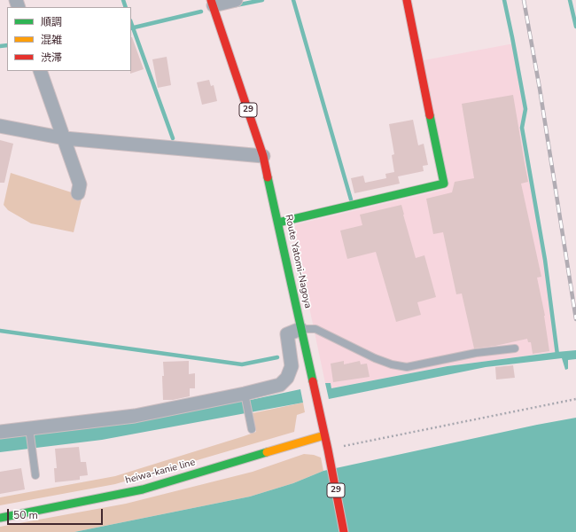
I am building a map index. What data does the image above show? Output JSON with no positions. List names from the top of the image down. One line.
{"streets":{"main road":["29","Route Yatomi-Nagoya","heiwa-kanie line"]},"crossings":[["Route Yatomi-Nagoya","heiwa-kanie line"]],"legend":["順調","混雑","渋滞"],"scale_bar":"50 m"}
